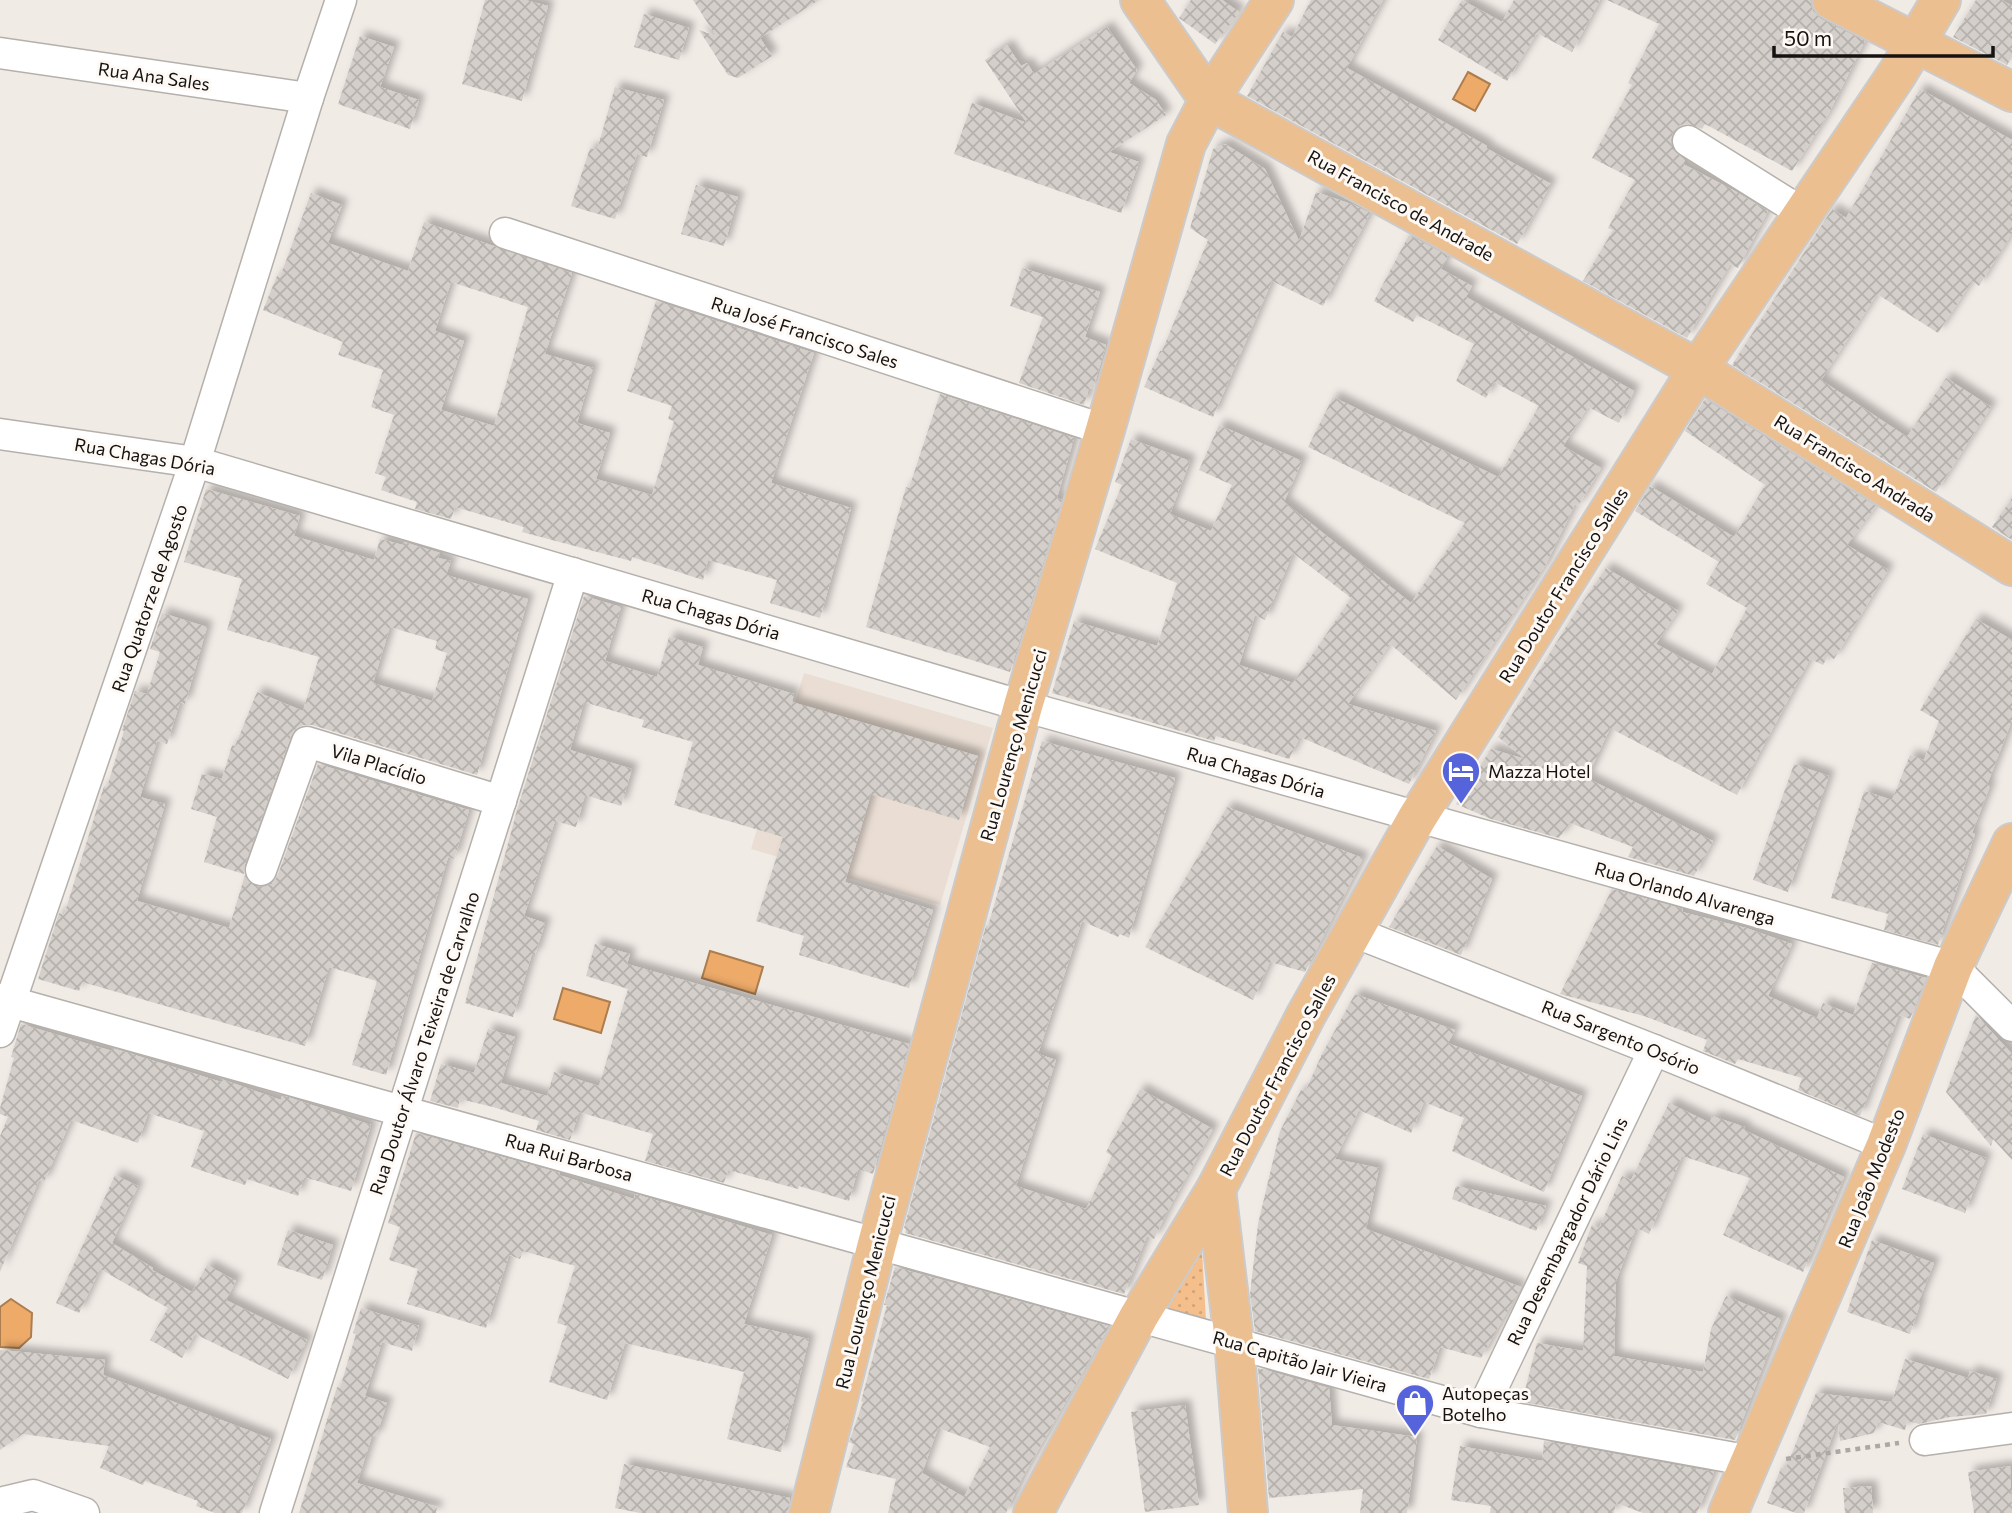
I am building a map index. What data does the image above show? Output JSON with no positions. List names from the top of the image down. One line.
{"streets":{"main road":["Rua Francisco de Andrade","Rua Francisco Andrada","Rua Doutor Francisco Salles","Rua Lourenço Menicucci","Rua João Modesto"],"street":["Rua Ana Sales","Rua José Francisco Sales","Rua Chagas Dória","Rua Quatorze de Agosto","Vila Placídio","Rua Orlando Alvarenga","Rua Sargento Osório","Rua Doutor Álvaro Teixeira de Carvalho","Rua Rui Barbosa","Rua Desembargador Dário Lins","Rua Capitão Jair Vieira"]},"crossings":[["Rua Ana Sales","Rua Quatorze de Agosto"],["Rua Francisco de Andrade","Rua Francisco Andrada"],["Rua Francisco de Andrade","Rua Doutor Francisco Salles"],["Rua Francisco de Andrade","Rua Lourenço Menicucci"],["Rua José Francisco Sales","Rua Lourenço Menicucci"],["Rua Chagas Dória","Rua Doutor Francisco Salles"],["Rua Chagas Dória","Rua Quatorze de Agosto"],["Rua Chagas Dória","Rua Lourenço Menicucci"],["Rua Chagas Dória","Rua Orlando Alvarenga"],["Rua Chagas Dória","Rua Doutor Álvaro Teixeira de Carvalho"],["Rua Francisco Andrada","Rua Doutor Francisco Salles"],["Rua Doutor Francisco Salles","Rua Orlando Alvarenga"],["Rua Doutor Francisco Salles","Rua Sargento Osório"],["Rua Doutor Francisco Salles","Rua Rui Barbosa"],["Rua Doutor Francisco Salles","Rua Capitão Jair Vieira"],["Rua Quatorze de Agosto","Rua Rui Barbosa"],["Rua Lourenço Menicucci","Rua Rui Barbosa"],["Vila Placídio","Rua Doutor Álvaro Teixeira de Carvalho"],["Rua Orlando Alvarenga","Rua João Modesto"],["Rua Sargento Osório","Rua João Modesto"],["Rua Sargento Osório","Rua Desembargador Dário Lins"],["Rua Doutor Álvaro Teixeira de Carvalho","Rua Rui Barbosa"],["Rua Rui Barbosa","Rua Capitão Jair Vieira"],["Rua João Modesto","Rua Capitão Jair Vieira"],["Rua Desembargador Dário Lins","Rua Capitão Jair Vieira"]],"places":{"hotel":["Mazza Hotel"],"shop":["Autopeças Botelho"]},"scale_bar":"50 m"}
